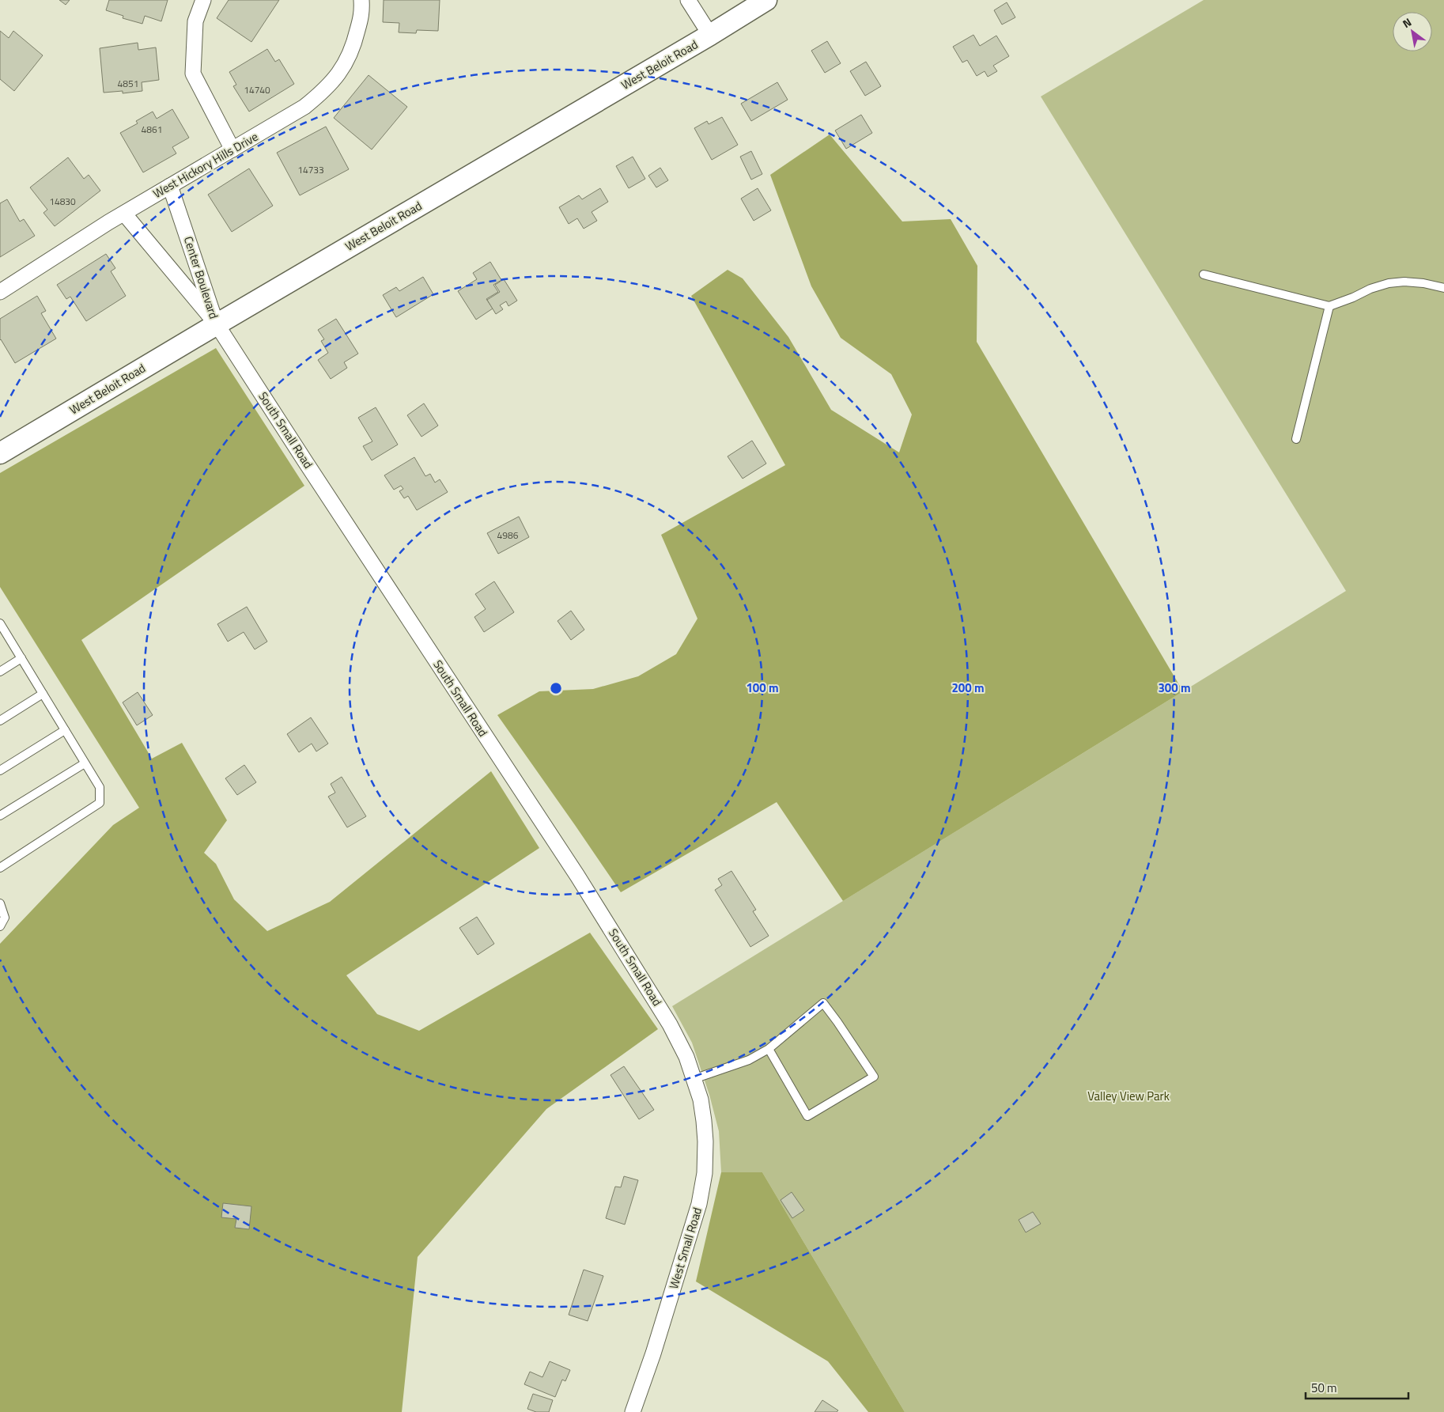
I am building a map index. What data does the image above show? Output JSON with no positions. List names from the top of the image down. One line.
{"streets":{"main road":["West Beloit Road"],"street":["West Hickory Hills Drive","Center Boulevard","South Small Road","West Small Road"]},"crossings":[["West Beloit Road","Center Boulevard"],["West Beloit Road","South Small Road"],["West Hickory Hills Drive","Center Boulevard"],["Center Boulevard","South Small Road"],["South Small Road","West Small Road"]],"parks":["Valley View Park"],"house_numbers":["4851","14740","4861","14733","14830","4986"],"scale_bar":"50 m","north":"top left","rings":["100 m","200 m","300 m"]}
